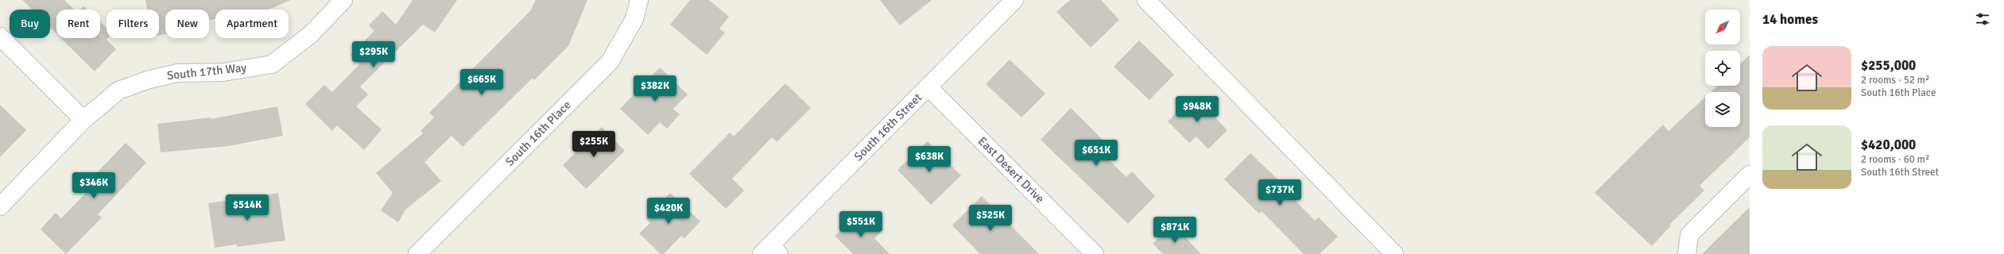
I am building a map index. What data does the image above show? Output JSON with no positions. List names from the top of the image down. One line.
{"streets":{"street":["South 17th Way","South 16th Street","South 16th Place","East Desert Drive"]},"crossings":[["South 16th Street","East Desert Drive"]],"north":"bottom left","page":{"heading":"14 homes","chip":["Buy","Rent","Filters","New","Apartment"],"list":[{"name":"$255,000","note":"2 rooms · 52 m² · South 16th Place"},{"name":"$420,000","note":"2 rooms · 60 m² · South 16th Street"}],"price":["$295K","$665K","$382K","$948K","$255K","$651K","$638K","$346K","$737K","$514K","$420K","$525K","$551K","$871K"]}}
